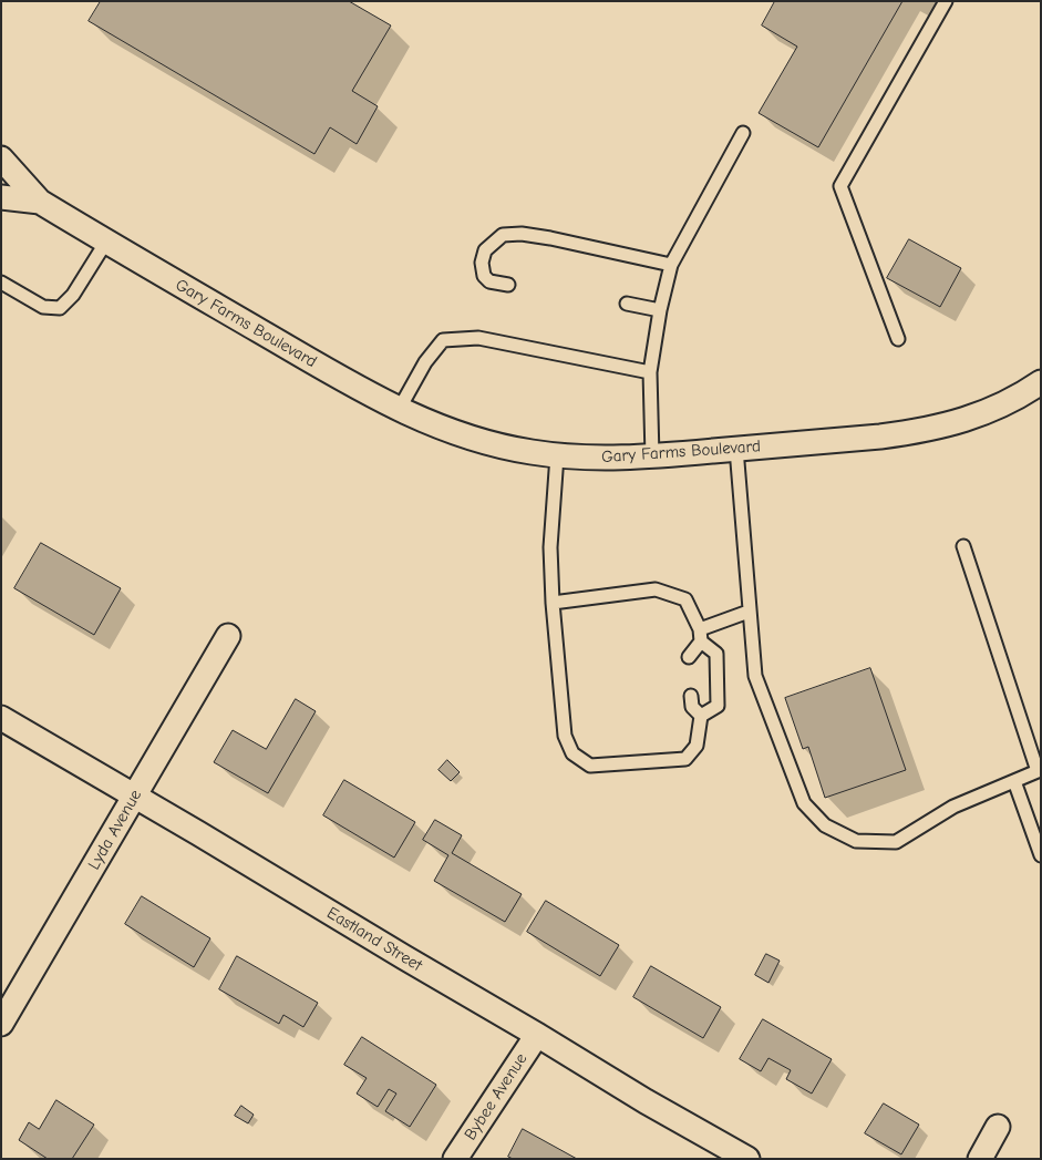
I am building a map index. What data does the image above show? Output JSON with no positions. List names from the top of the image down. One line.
{"streets":{"street":["Gary Farms Boulevard","Lyda Avenue","Eastland Street","Bybee Avenue"]},"crossings":[["Lyda Avenue","Eastland Street"],["Eastland Street","Bybee Avenue"]]}
